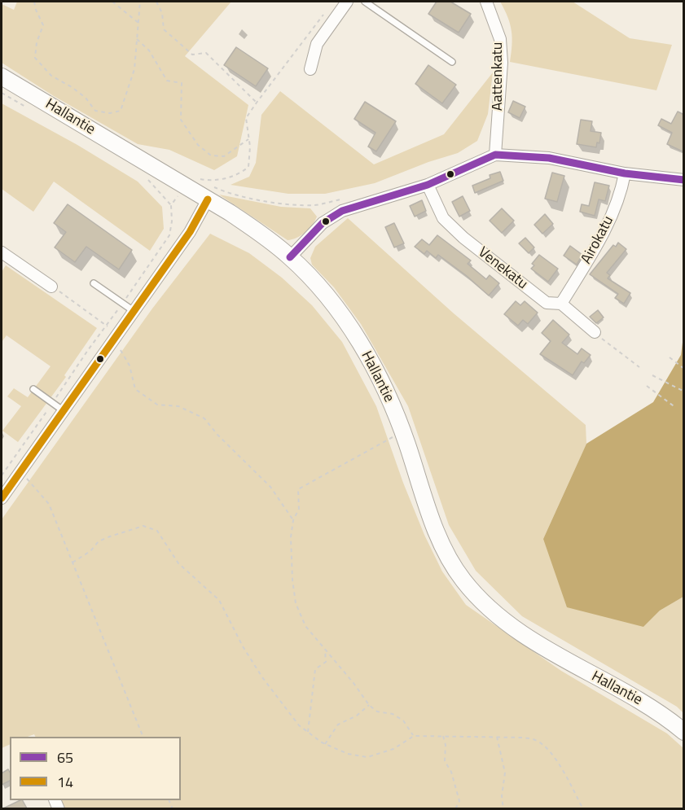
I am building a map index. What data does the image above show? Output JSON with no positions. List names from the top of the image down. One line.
{"streets":{"street":["Aattenkatu","Hallantie","Airokatu","Venekatu"]},"crossings":[["Airokatu","Venekatu"]],"lines":["transit line 65","transit line 14"],"legend":["65","14"]}
